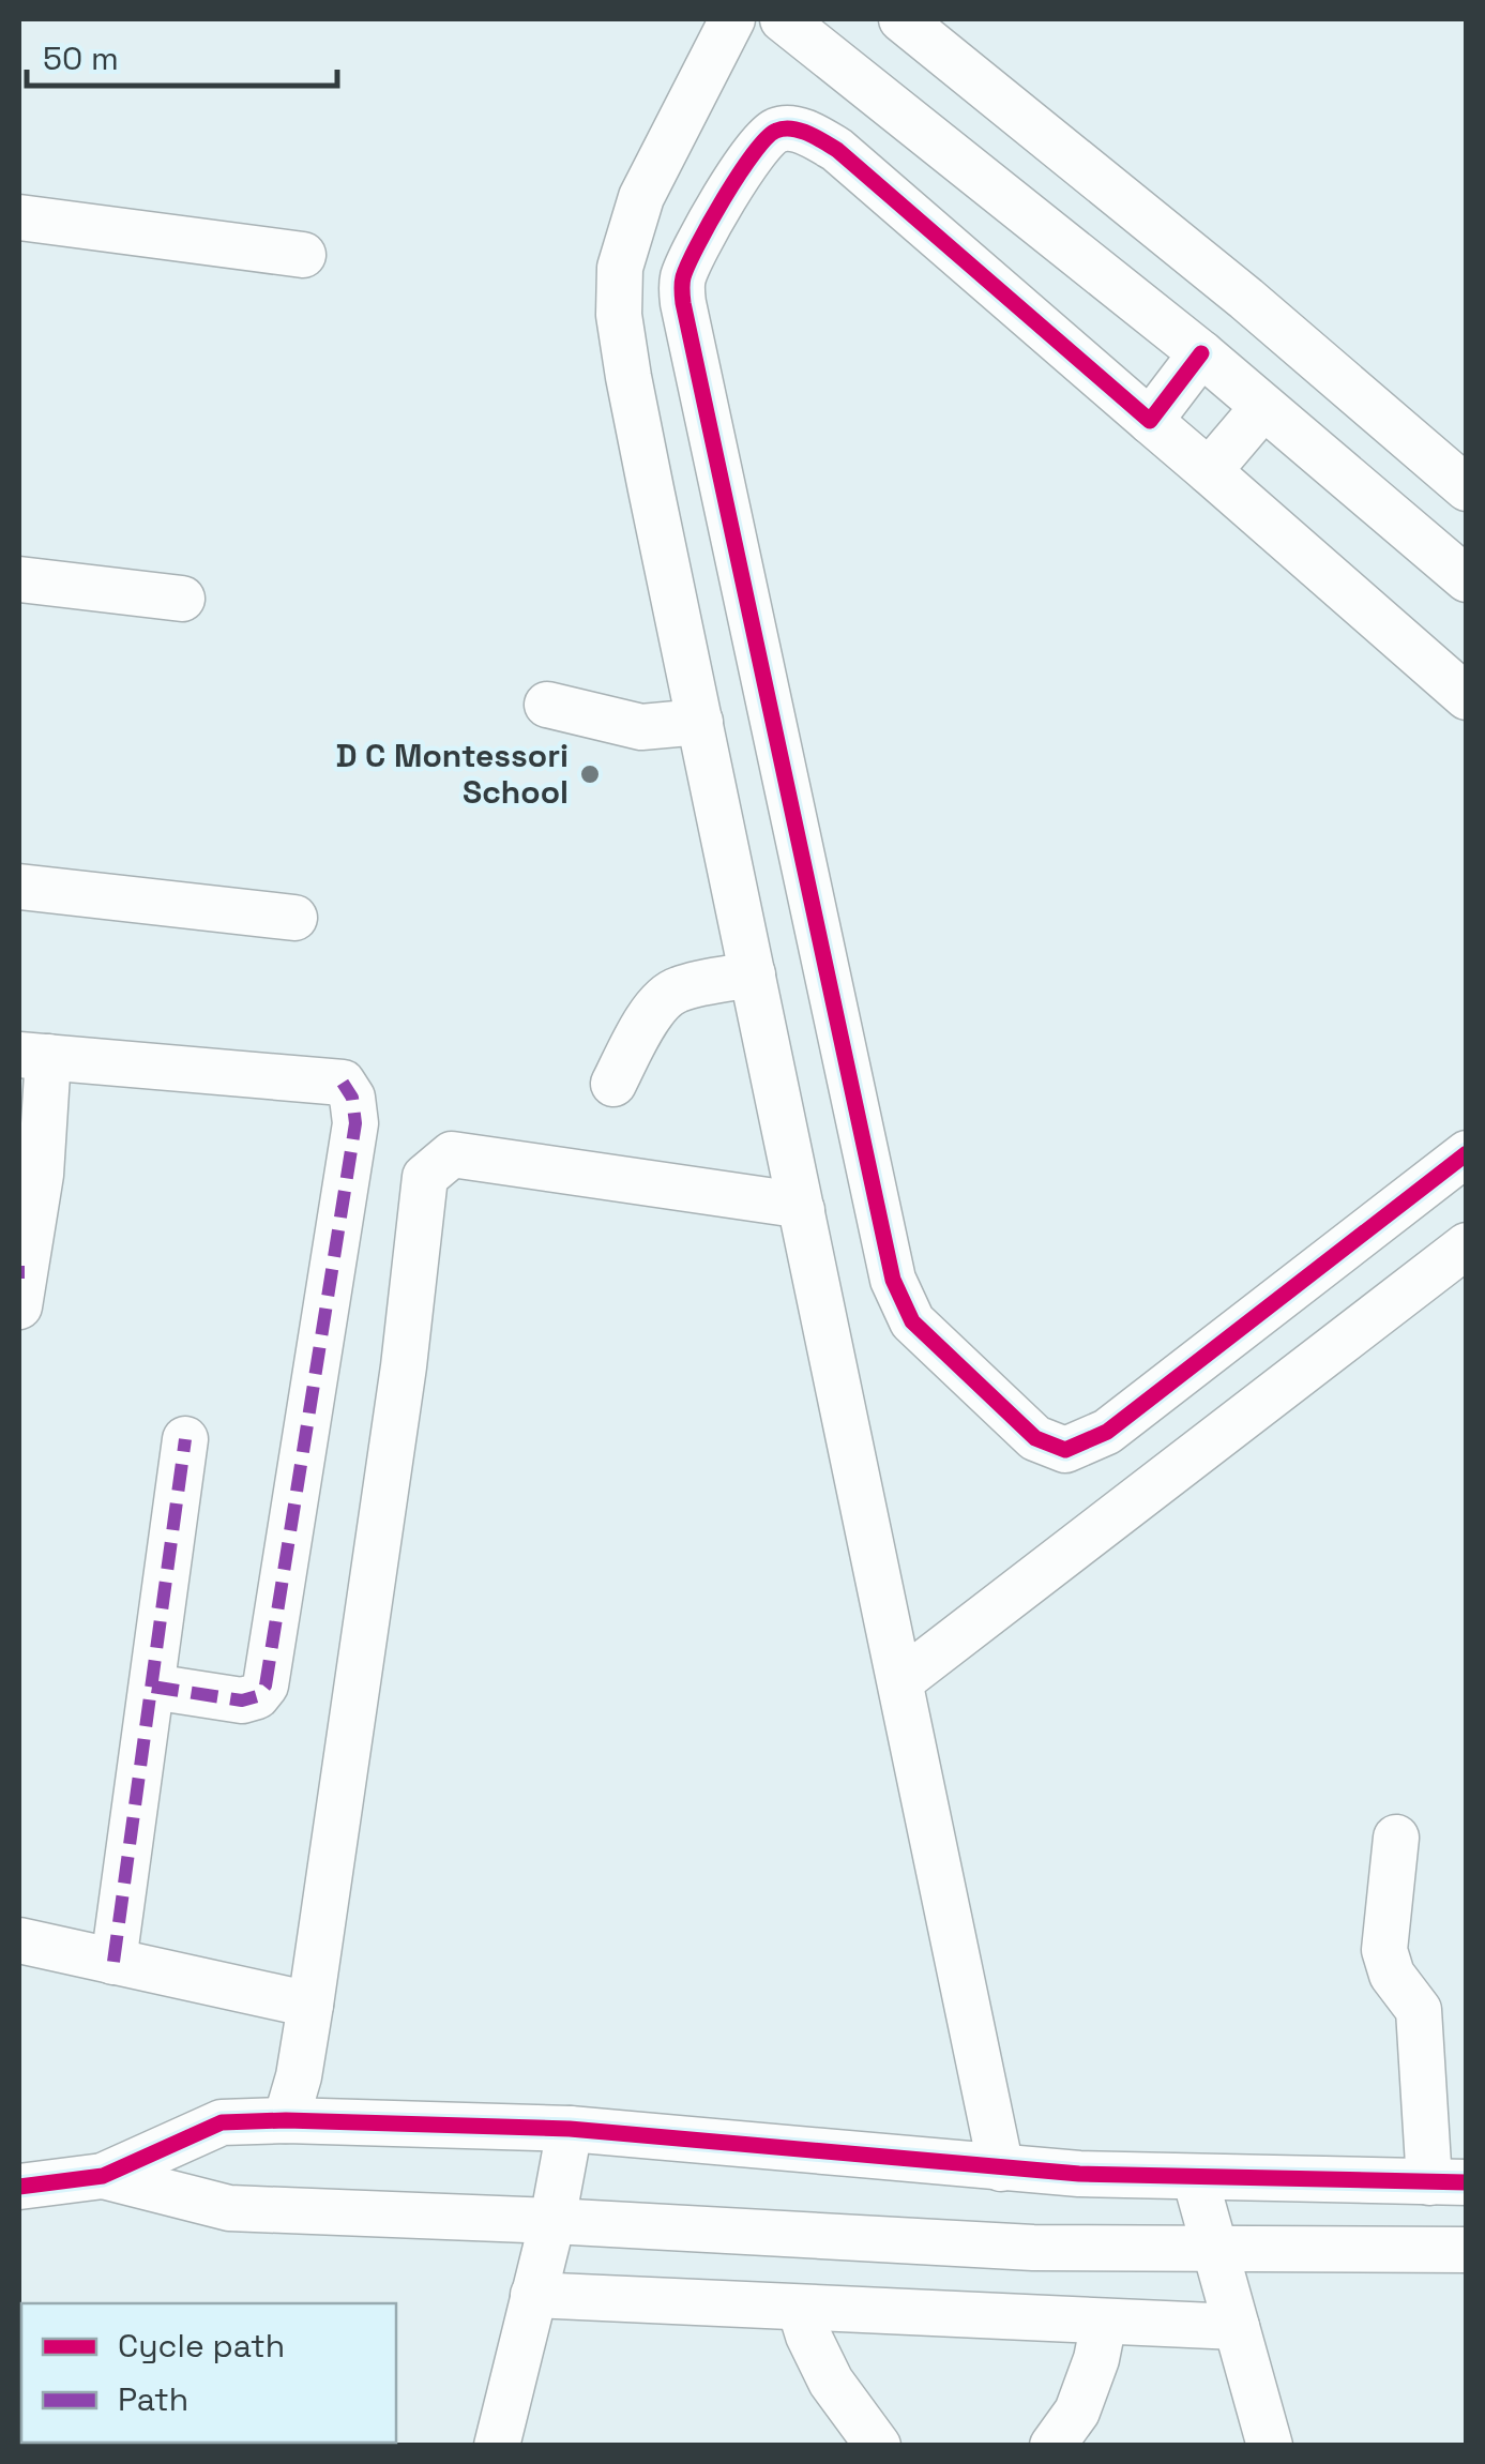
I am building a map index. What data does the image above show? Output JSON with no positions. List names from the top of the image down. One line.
{"places":["D C Montessori School"],"legend":["Cycle path","Path"],"scale_bar":"50 m"}
